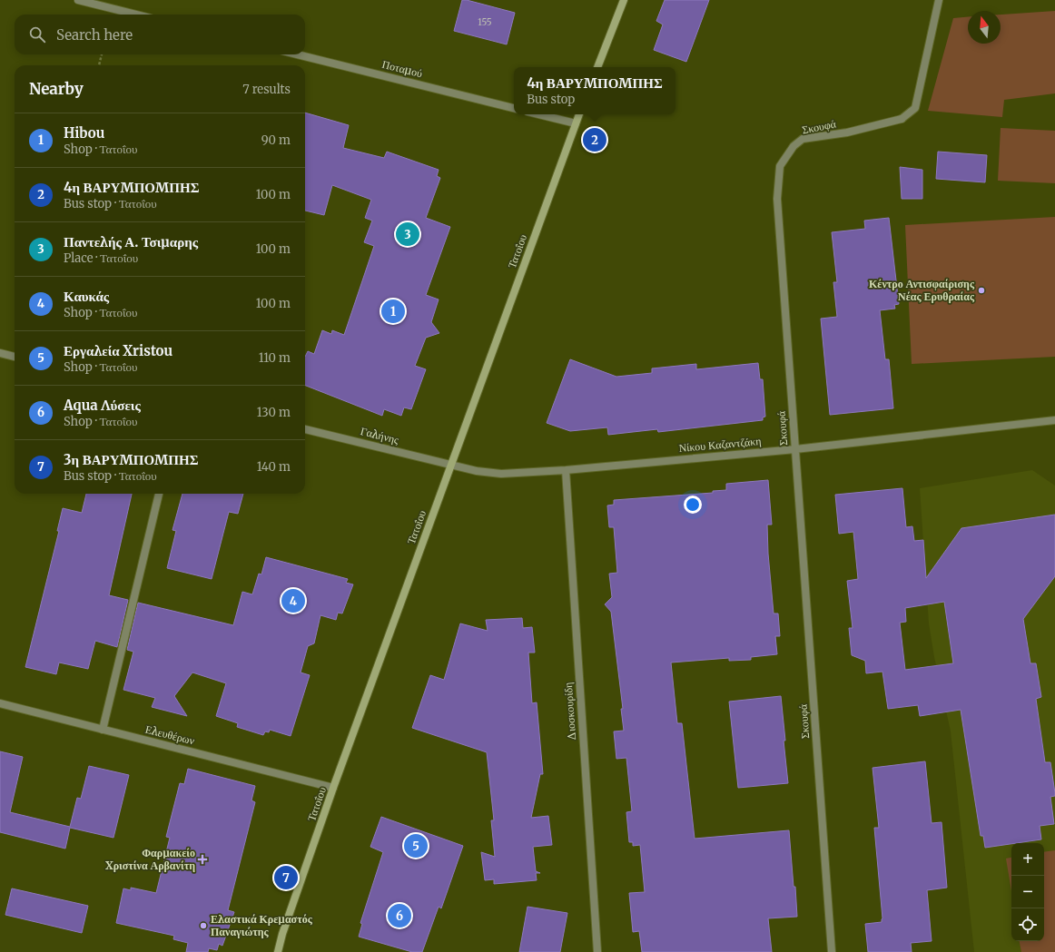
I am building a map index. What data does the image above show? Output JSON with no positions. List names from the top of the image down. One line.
{"streets":{"main road":["Τατοΐου"],"street":["Ποταμού","Σκουφά","Γαλήνης","Νίκου Καζαντζάκη","Διοσκουρίδη","Ελευθέρων"]},"crossings":[["Σκουφά","Νίκου Καζαντζάκη"],["Τατοΐου","Γαλήνης"],["Τατοΐου","Νίκου Καζαντζάκη"],["Τατοΐου","Ελευθέρων"],["Γαλήνης","Νίκου Καζαντζάκη"],["Νίκου Καζαντζάκη","Διοσκουρίδη"]],"places":{"other":["Κέντρο Αντισφαίρισης Νέας Ερυθραίας","Ελαστικά Κρεμαστός Παναγιώτης"],"health":["Φαρμακείο Χριστίνα Αρβανίτη"]},"house_numbers":["155"],"north":"top","page":{"search":"Search here","heading":["Nearby","7 results"],"popup":["4η ΒΑΡΥΜΠΟΜΠΗΣ","Bus stop"],"list":[{"mark":"1","name":"Hibou","note":"Shop · Τατοΐου","value":"90 m"},{"mark":"2","name":"4η ΒΑΡΥΜΠΟΜΠΗΣ","note":"Bus stop · Τατοΐου","value":"100 m"},{"mark":"3","name":"Παντελής Α. Τσιμαρης","note":"Place · Τατοΐου","value":"100 m"},{"mark":"4","name":"Καυκάς","note":"Shop · Τατοΐου","value":"100 m"},{"mark":"5","name":"Εργαλεία Xristou","note":"Shop · Τατοΐου","value":"110 m"},{"mark":"6","name":"Aqua Λύσεις","note":"Shop · Τατοΐου","value":"130 m"},{"mark":"7","name":"3η ΒΑΡΥΜΠΟΜΠΗΣ","note":"Bus stop · Τατοΐου","value":"140 m"}],"pins":["2","3","1","4","5","7","6"],"map_buttons":["+","−"]}}
